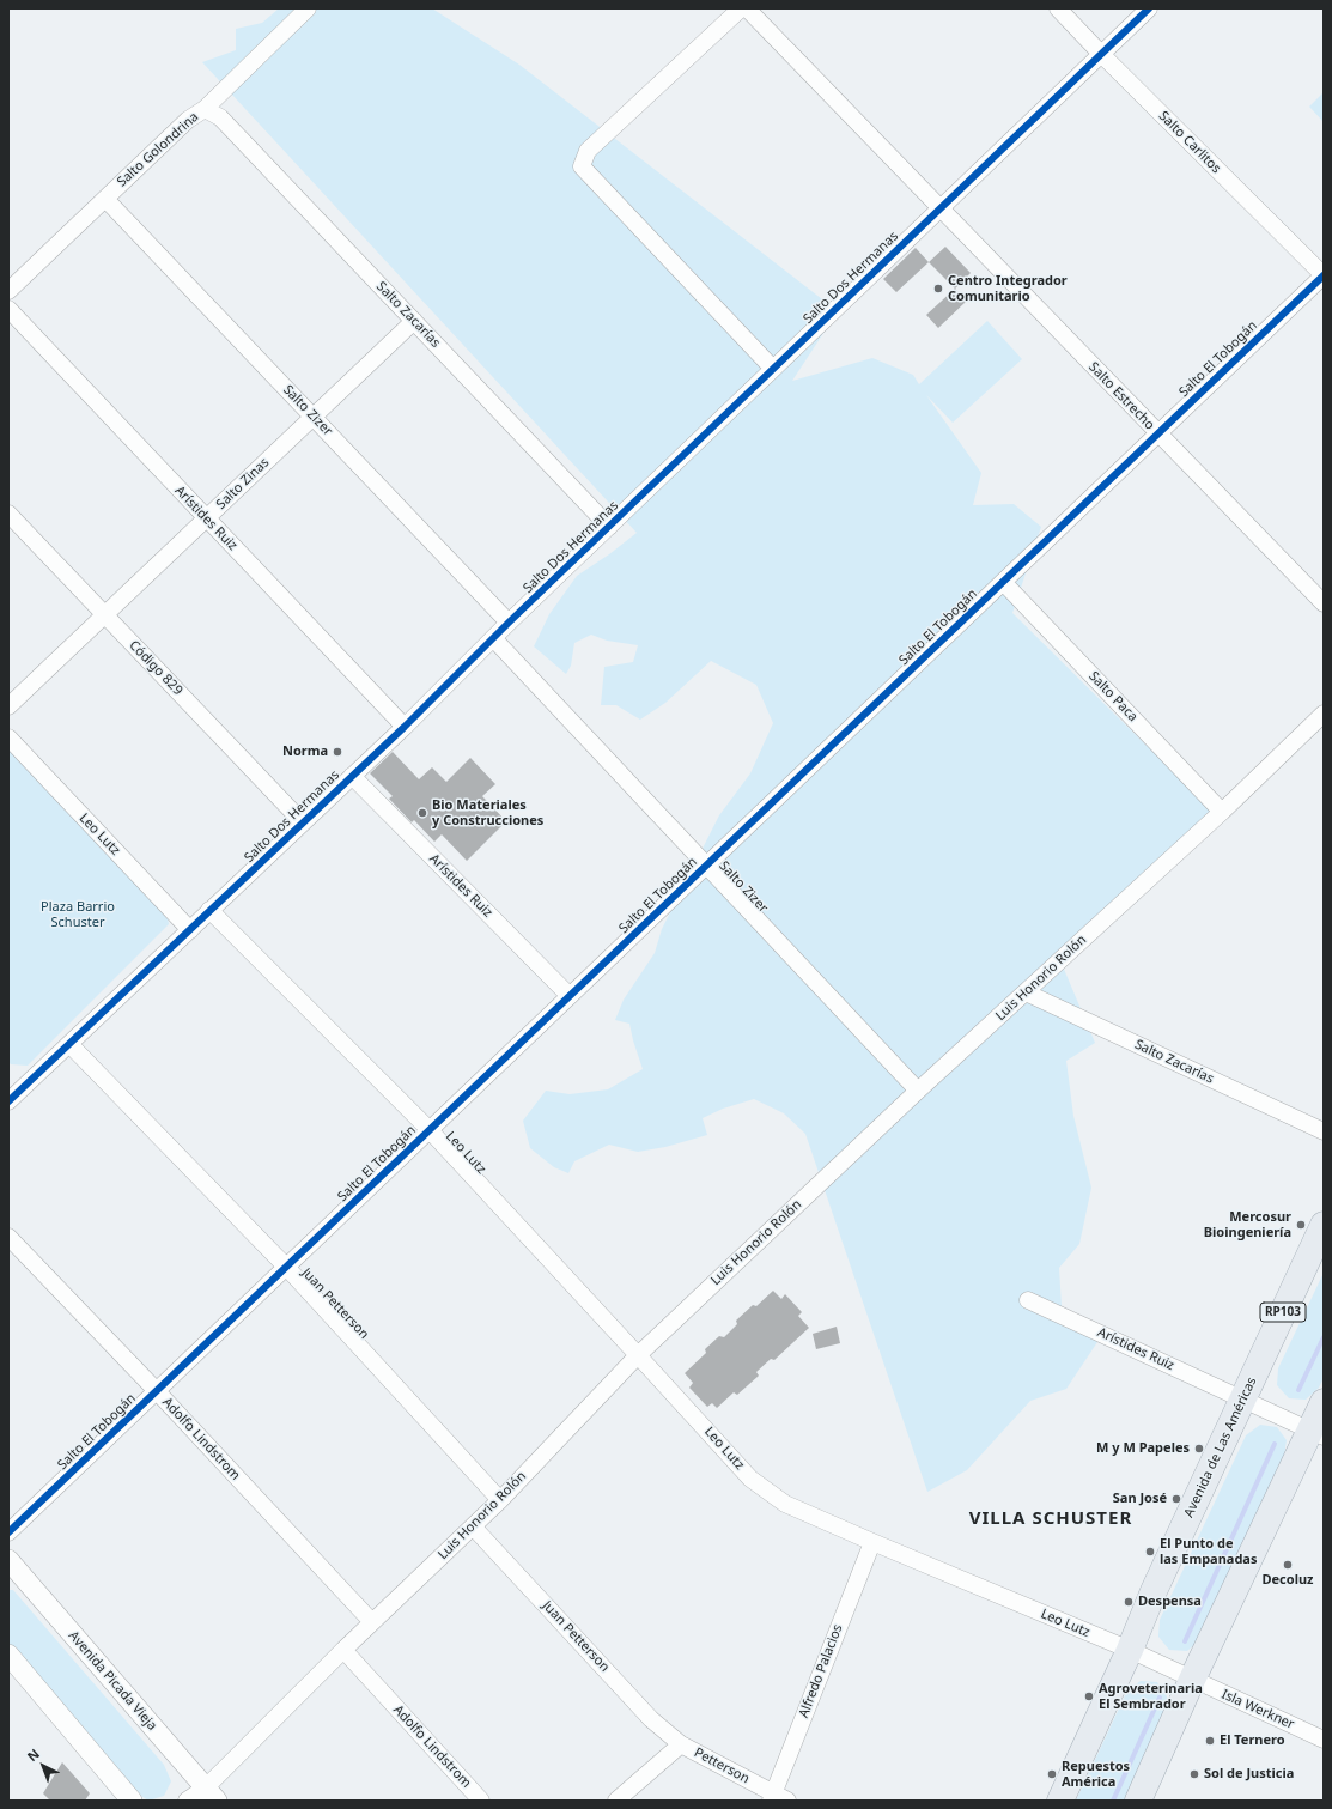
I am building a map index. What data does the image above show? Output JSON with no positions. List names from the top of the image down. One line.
{"streets":{"main road":["RP103","Avenida de Las Américas"],"street":["Salto Carlitos","Salto Golondrina","Salto Dos Hermanas","Salto Zacarías","Salto El Tobogán","Salto Estrecho","Salto Zizer","Salto Zinas","Arístides Ruiz","Código 829","Salto Paca","Leo Lutz","Luis Honorio Rolón","Juan Petterson","Adolfo Lindstrom","Alfredo Palacios","Avenida Picada Vieja","Isla Werkner","Petterson"]},"crossings":[["Salto Carlitos","Salto Dos Hermanas"],["Salto Carlitos","Salto El Tobogán"],["Salto Golondrina","Salto Zacarías"],["Salto Golondrina","Salto Zizer"],["Salto Dos Hermanas","Salto Zacarías"],["Salto Dos Hermanas","Salto Estrecho"],["Salto Dos Hermanas","Salto Zizer"],["Salto Dos Hermanas","Arístides Ruiz"],["Salto Dos Hermanas","Código 829"],["Salto Dos Hermanas","Leo Lutz"],["Salto Dos Hermanas","Juan Petterson"],["Salto Zacarías","Salto Zinas"],["Salto Zacarías","Luis Honorio Rolón"],["Salto El Tobogán","Salto Estrecho"],["Salto El Tobogán","Salto Zizer"],["Salto El Tobogán","Arístides Ruiz"],["Salto El Tobogán","Salto Paca"],["Salto El Tobogán","Leo Lutz"],["Salto El Tobogán","Juan Petterson"],["Salto El Tobogán","Adolfo Lindstrom"],["Salto Zizer","Salto Zinas"],["Salto Zizer","Luis Honorio Rolón"],["Salto Zinas","Arístides Ruiz"],["Salto Zinas","Código 829"],["Arístides Ruiz","Avenida de Las Américas"],["Salto Paca","Luis Honorio Rolón"],["Leo Lutz","Luis Honorio Rolón"],["Leo Lutz","Avenida de Las Américas"],["Leo Lutz","Alfredo Palacios"],["Leo Lutz","Isla Werkner"],["Luis Honorio Rolón","Juan Petterson"],["Luis Honorio Rolón","Adolfo Lindstrom"],["Luis Honorio Rolón","Avenida Picada Vieja"],["Juan Petterson","Petterson"],["Alfredo Palacios","Petterson"]],"districts":["VILLA SCHUSTER"],"parks":["Plaza Barrio Schuster"],"places":["Centro Integrador Comunitario","Norma","Bio Materiales y Construcciones","Mercosur Bioingeniería","M y M Papeles","San José","El Punto de las Empanadas","Decoluz","Despensa","Agroveterinaria El Sembrador","El Ternero","Repuestos América","Sol de Justicia"],"north":"top left"}
